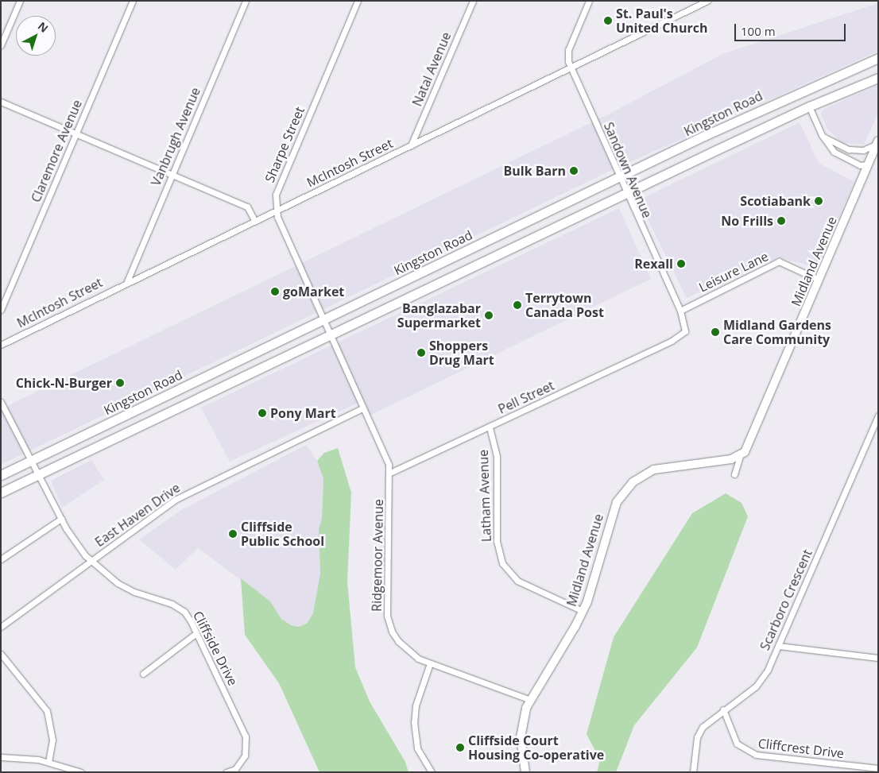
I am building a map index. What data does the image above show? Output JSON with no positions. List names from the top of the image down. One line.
{"streets":{"main road":["Kingston Road"],"street":["Natal Avenue","Vanbrugh Avenue","Sharpe Street","Claremore Avenue","McIntosh Street","Sandown Avenue","Midland Avenue","Leisure Lane","Pell Street","Latham Avenue","East Haven Drive","Ridgemoor Avenue","Scarboro Crescent","Cliffside Drive","Cliffcrest Drive"]},"crossings":[["Natal Avenue","McIntosh Street"],["Kingston Road","Sharpe Street"],["Kingston Road","Sandown Avenue"],["Kingston Road","Cliffside Drive"],["Vanbrugh Avenue","McIntosh Street"],["Sharpe Street","McIntosh Street"],["Sharpe Street","Ridgemoor Avenue"],["McIntosh Street","Sandown Avenue"],["Sandown Avenue","Leisure Lane"],["Sandown Avenue","Pell Street"],["Midland Avenue","Leisure Lane"],["Midland Avenue","Latham Avenue"],["Midland Avenue","Ridgemoor Avenue"],["Pell Street","Latham Avenue"],["Pell Street","Ridgemoor Avenue"],["East Haven Drive","Ridgemoor Avenue"],["East Haven Drive","Cliffside Drive"],["Scarboro Crescent","Cliffcrest Drive"]],"places":["St. Paul's United Church","Bulk Barn","Scotiabank","No Frills","Rexall","goMarket","Terrytown Canada Post","Banglazabar Supermarket","Midland Gardens Care Community","Shoppers Drug Mart","Chick-N-Burger","Pony Mart","Cliffside Public School","Cliffside Court Housing Co-operative"],"scale_bar":"100 m","north":"top right"}
